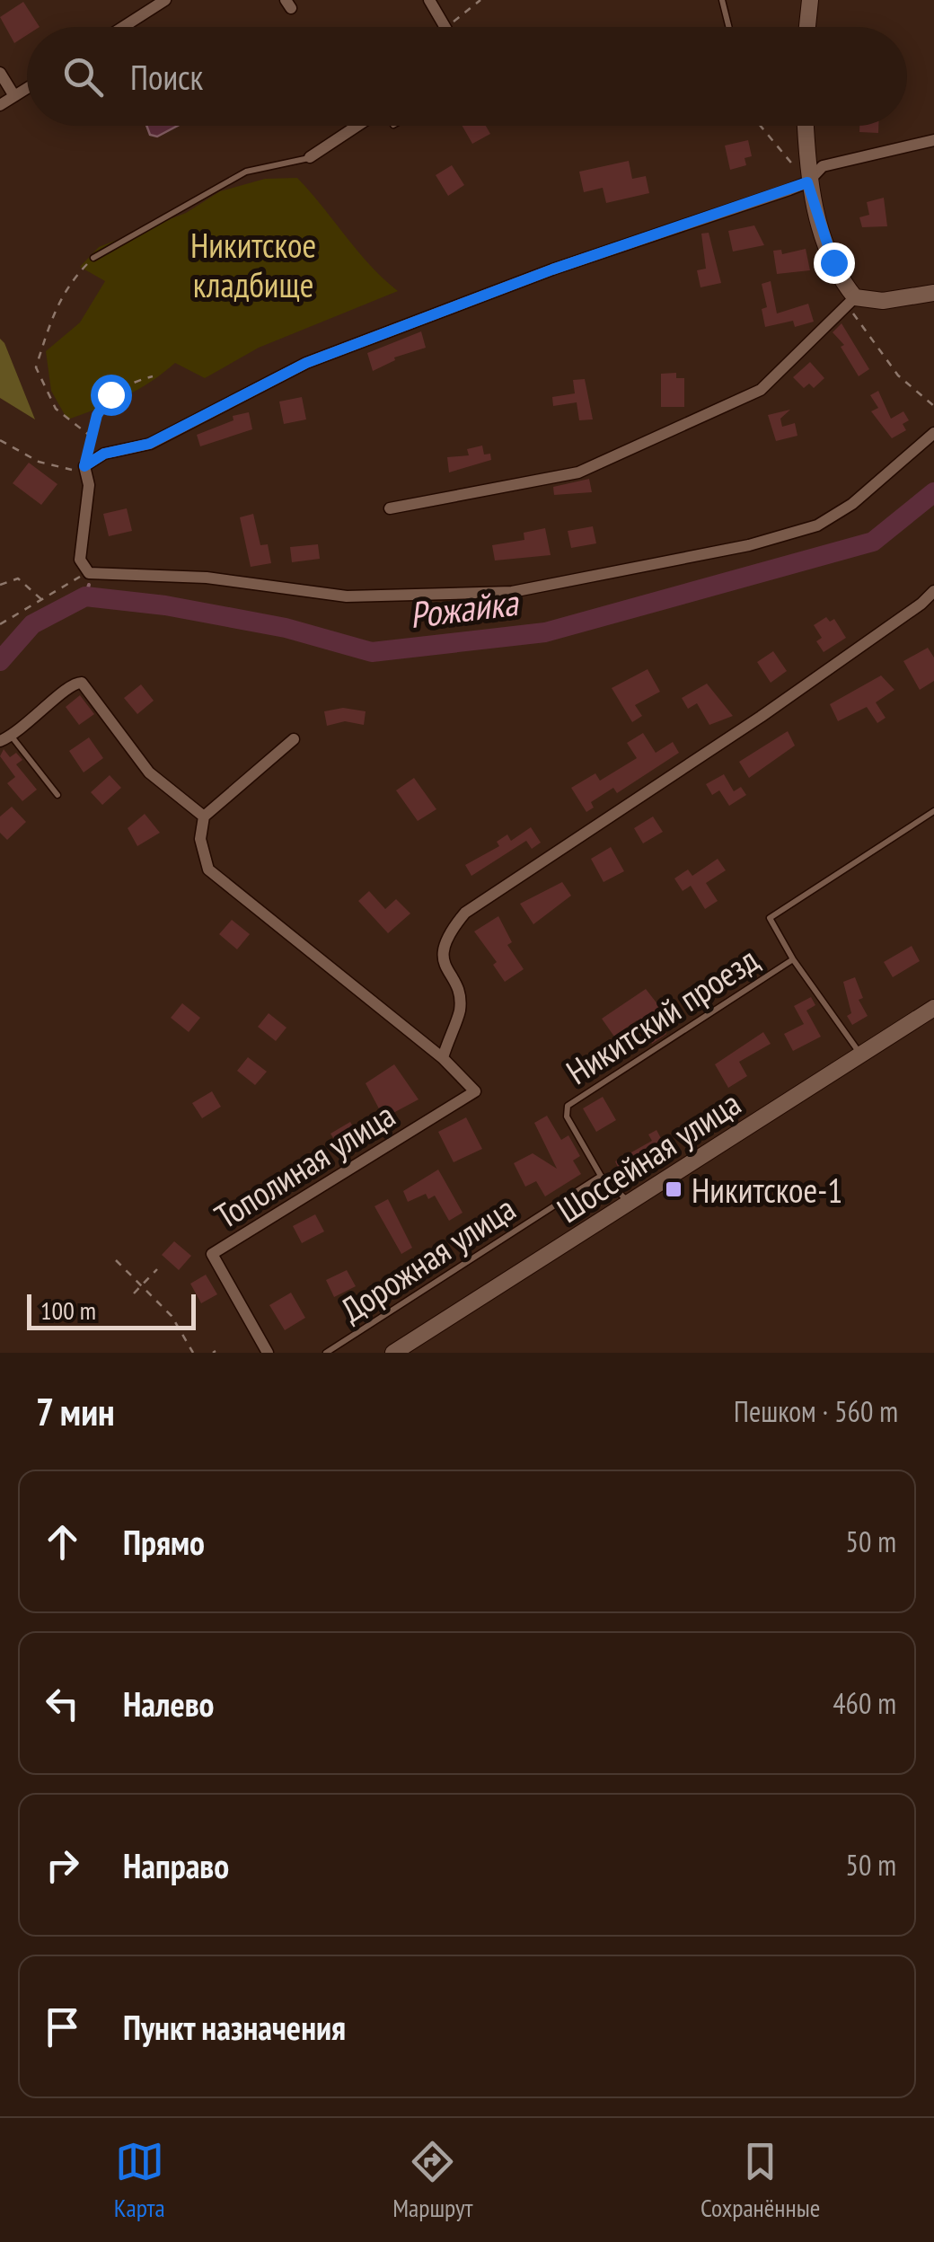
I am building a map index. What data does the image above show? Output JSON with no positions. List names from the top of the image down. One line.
{"streets":{"street":["Шоссейная улица","Тополиная улица"],"lane":["Никитский проезд","Дорожная улица"]},"crossings":[["Никитский проезд","Шоссейная улица"],["Никитский проезд","Дорожная улица"]],"water":["Рожайка"],"parks":["Никитское кладбище"],"places":{"transit":["Никитское-1"]},"scale_bar":"100 m","page":{"search":"Поиск","scale":"100 m","heading":["7 мин","Пешком · 560 m"],"list":[["Прямо","50 m"],["Налево","460 m"],["Направо","50 m"],"Пункт назначения"],"nav":["Карта","Маршрут","Сохранённые"]}}
